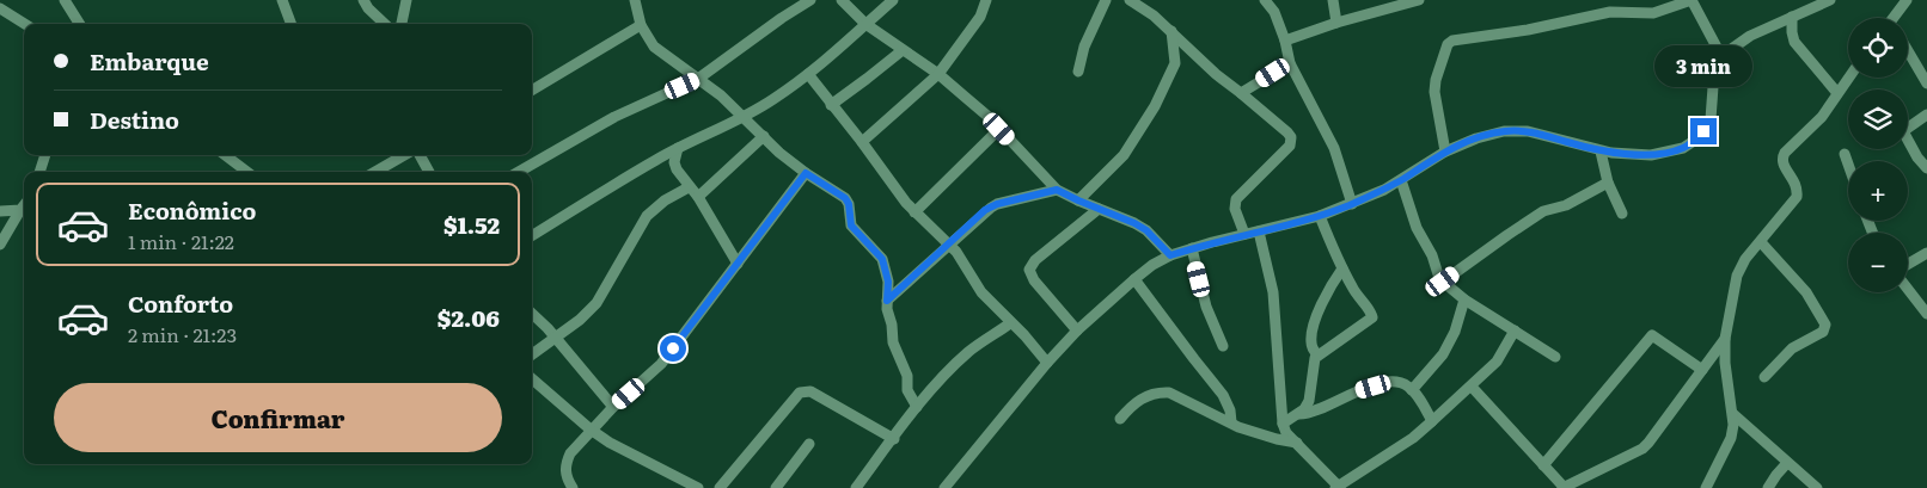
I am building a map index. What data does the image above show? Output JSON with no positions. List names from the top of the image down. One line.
{"page":{"map_buttons":["+","−"],"banner":["Embarque","Destino"],"bubble":"3 min","list":[{"name":"Econômico","note":"1 min · 21:22","value":"$1.52"},{"name":"Conforto","note":"2 min · 21:23","value":"$2.06"}],"buttons":"Confirmar"}}
